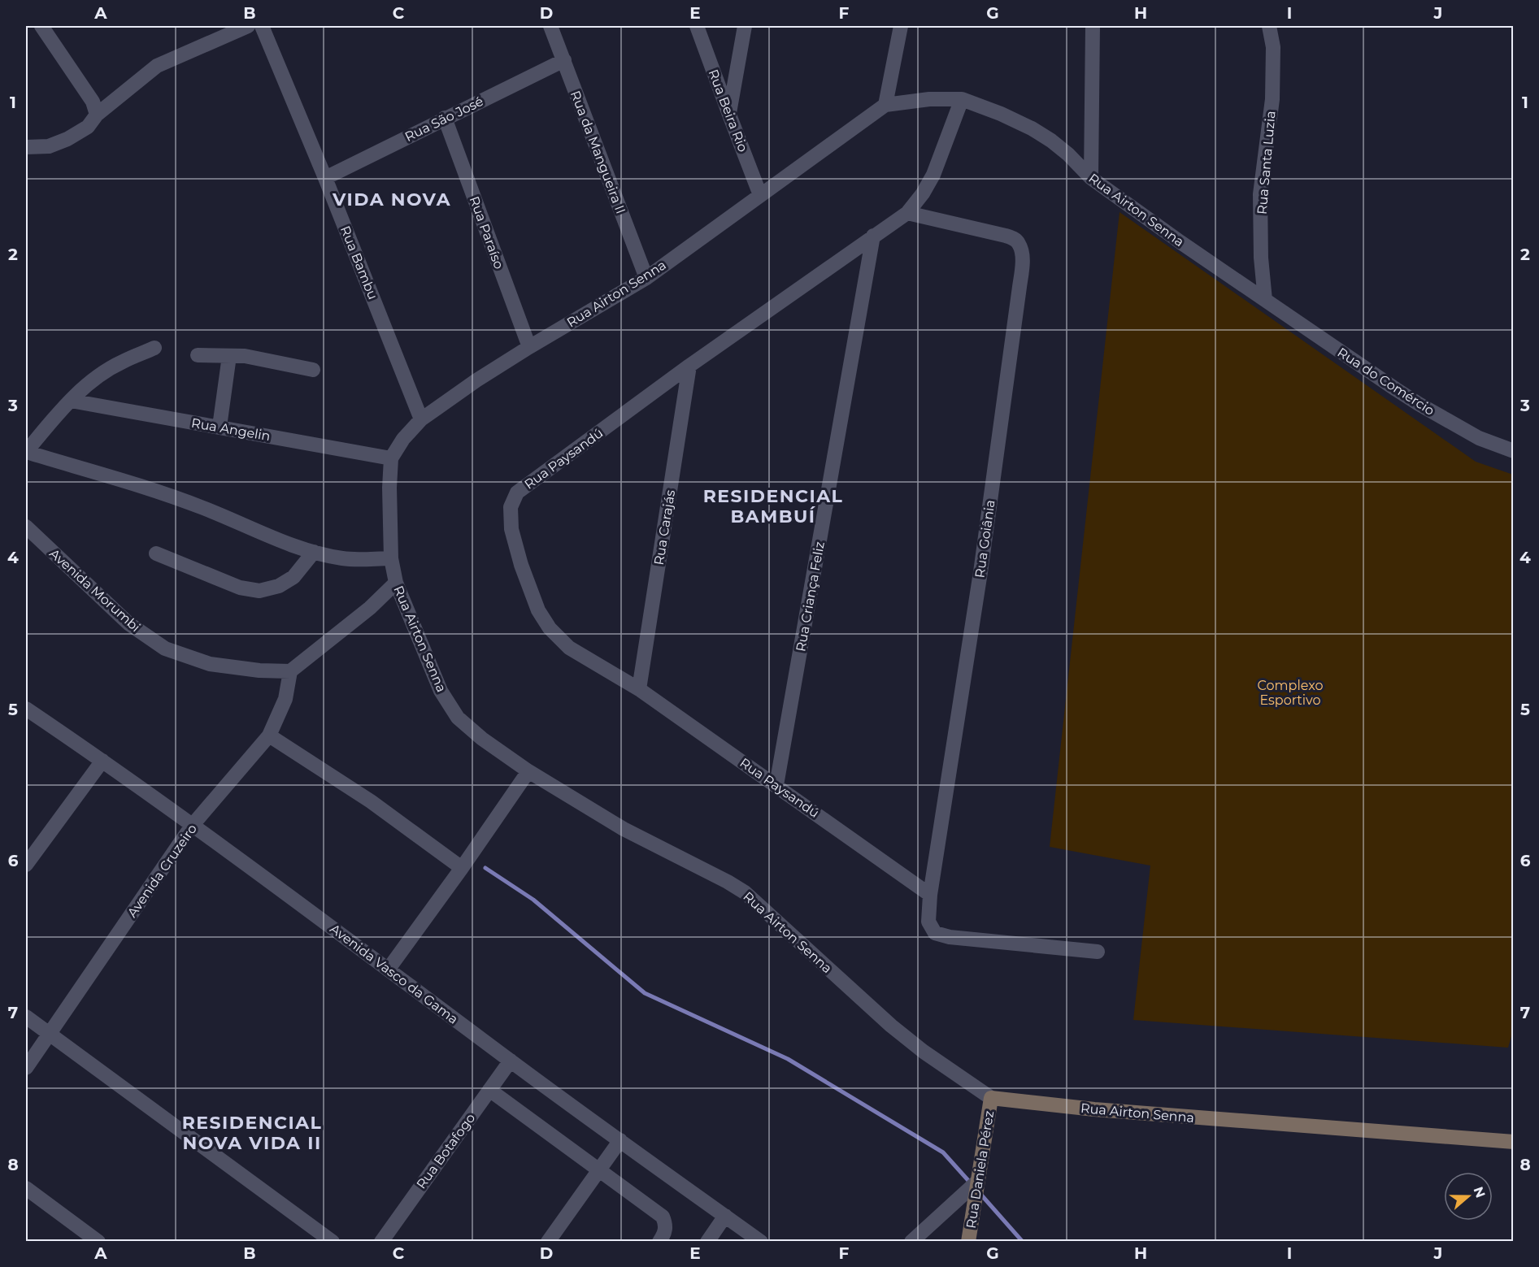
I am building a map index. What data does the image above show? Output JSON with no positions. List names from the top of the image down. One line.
{"streets":{"street":["Rua Beira Rio","Rua São José","Rua da Mangueira II","Rua Santa Luzia","Rua Airton Senna","Rua Paraíso","Rua Bambu","Rua do Comércio","Rua Angelin","Rua Paysandú","Rua Carajás","Rua Goiânia","Avenida Morumbi","Rua Criança Feliz","Avenida Cruzeiro","Avenida Vasco da Gama","Rua Botafogo","Rua Daniela Pérez"]},"crossings":[["Rua Beira Rio","Rua Airton Senna"],["Rua São José","Rua da Mangueira II"],["Rua São José","Rua Paraíso"],["Rua São José","Rua Bambu"],["Rua da Mangueira II","Rua Airton Senna"],["Rua Santa Luzia","Rua Airton Senna"],["Rua Santa Luzia","Rua do Comércio"],["Rua Airton Senna","Rua Paraíso"],["Rua Airton Senna","Rua Bambu"],["Rua Airton Senna","Rua do Comércio"],["Rua Airton Senna","Rua Angelin"],["Rua Airton Senna","Rua Paysandú"],["Rua Airton Senna","Rua Daniela Pérez"],["Rua Paysandú","Rua Carajás"],["Rua Paysandú","Rua Goiânia"],["Rua Paysandú","Rua Criança Feliz"],["Avenida Morumbi","Avenida Cruzeiro"],["Avenida Cruzeiro","Avenida Vasco da Gama"],["Avenida Vasco da Gama","Rua Botafogo"]],"districts":["VIDA NOVA","RESIDENCIAL BAMBUÍ","RESIDENCIAL NOVA VIDA II"],"parks":["Complexo Esportivo"],"north":"right","grid":{"columns":["A","B","C","D","E","F","G","H","I","J"],"rows":["1","2","3","4","5","6","7","8"]}}
